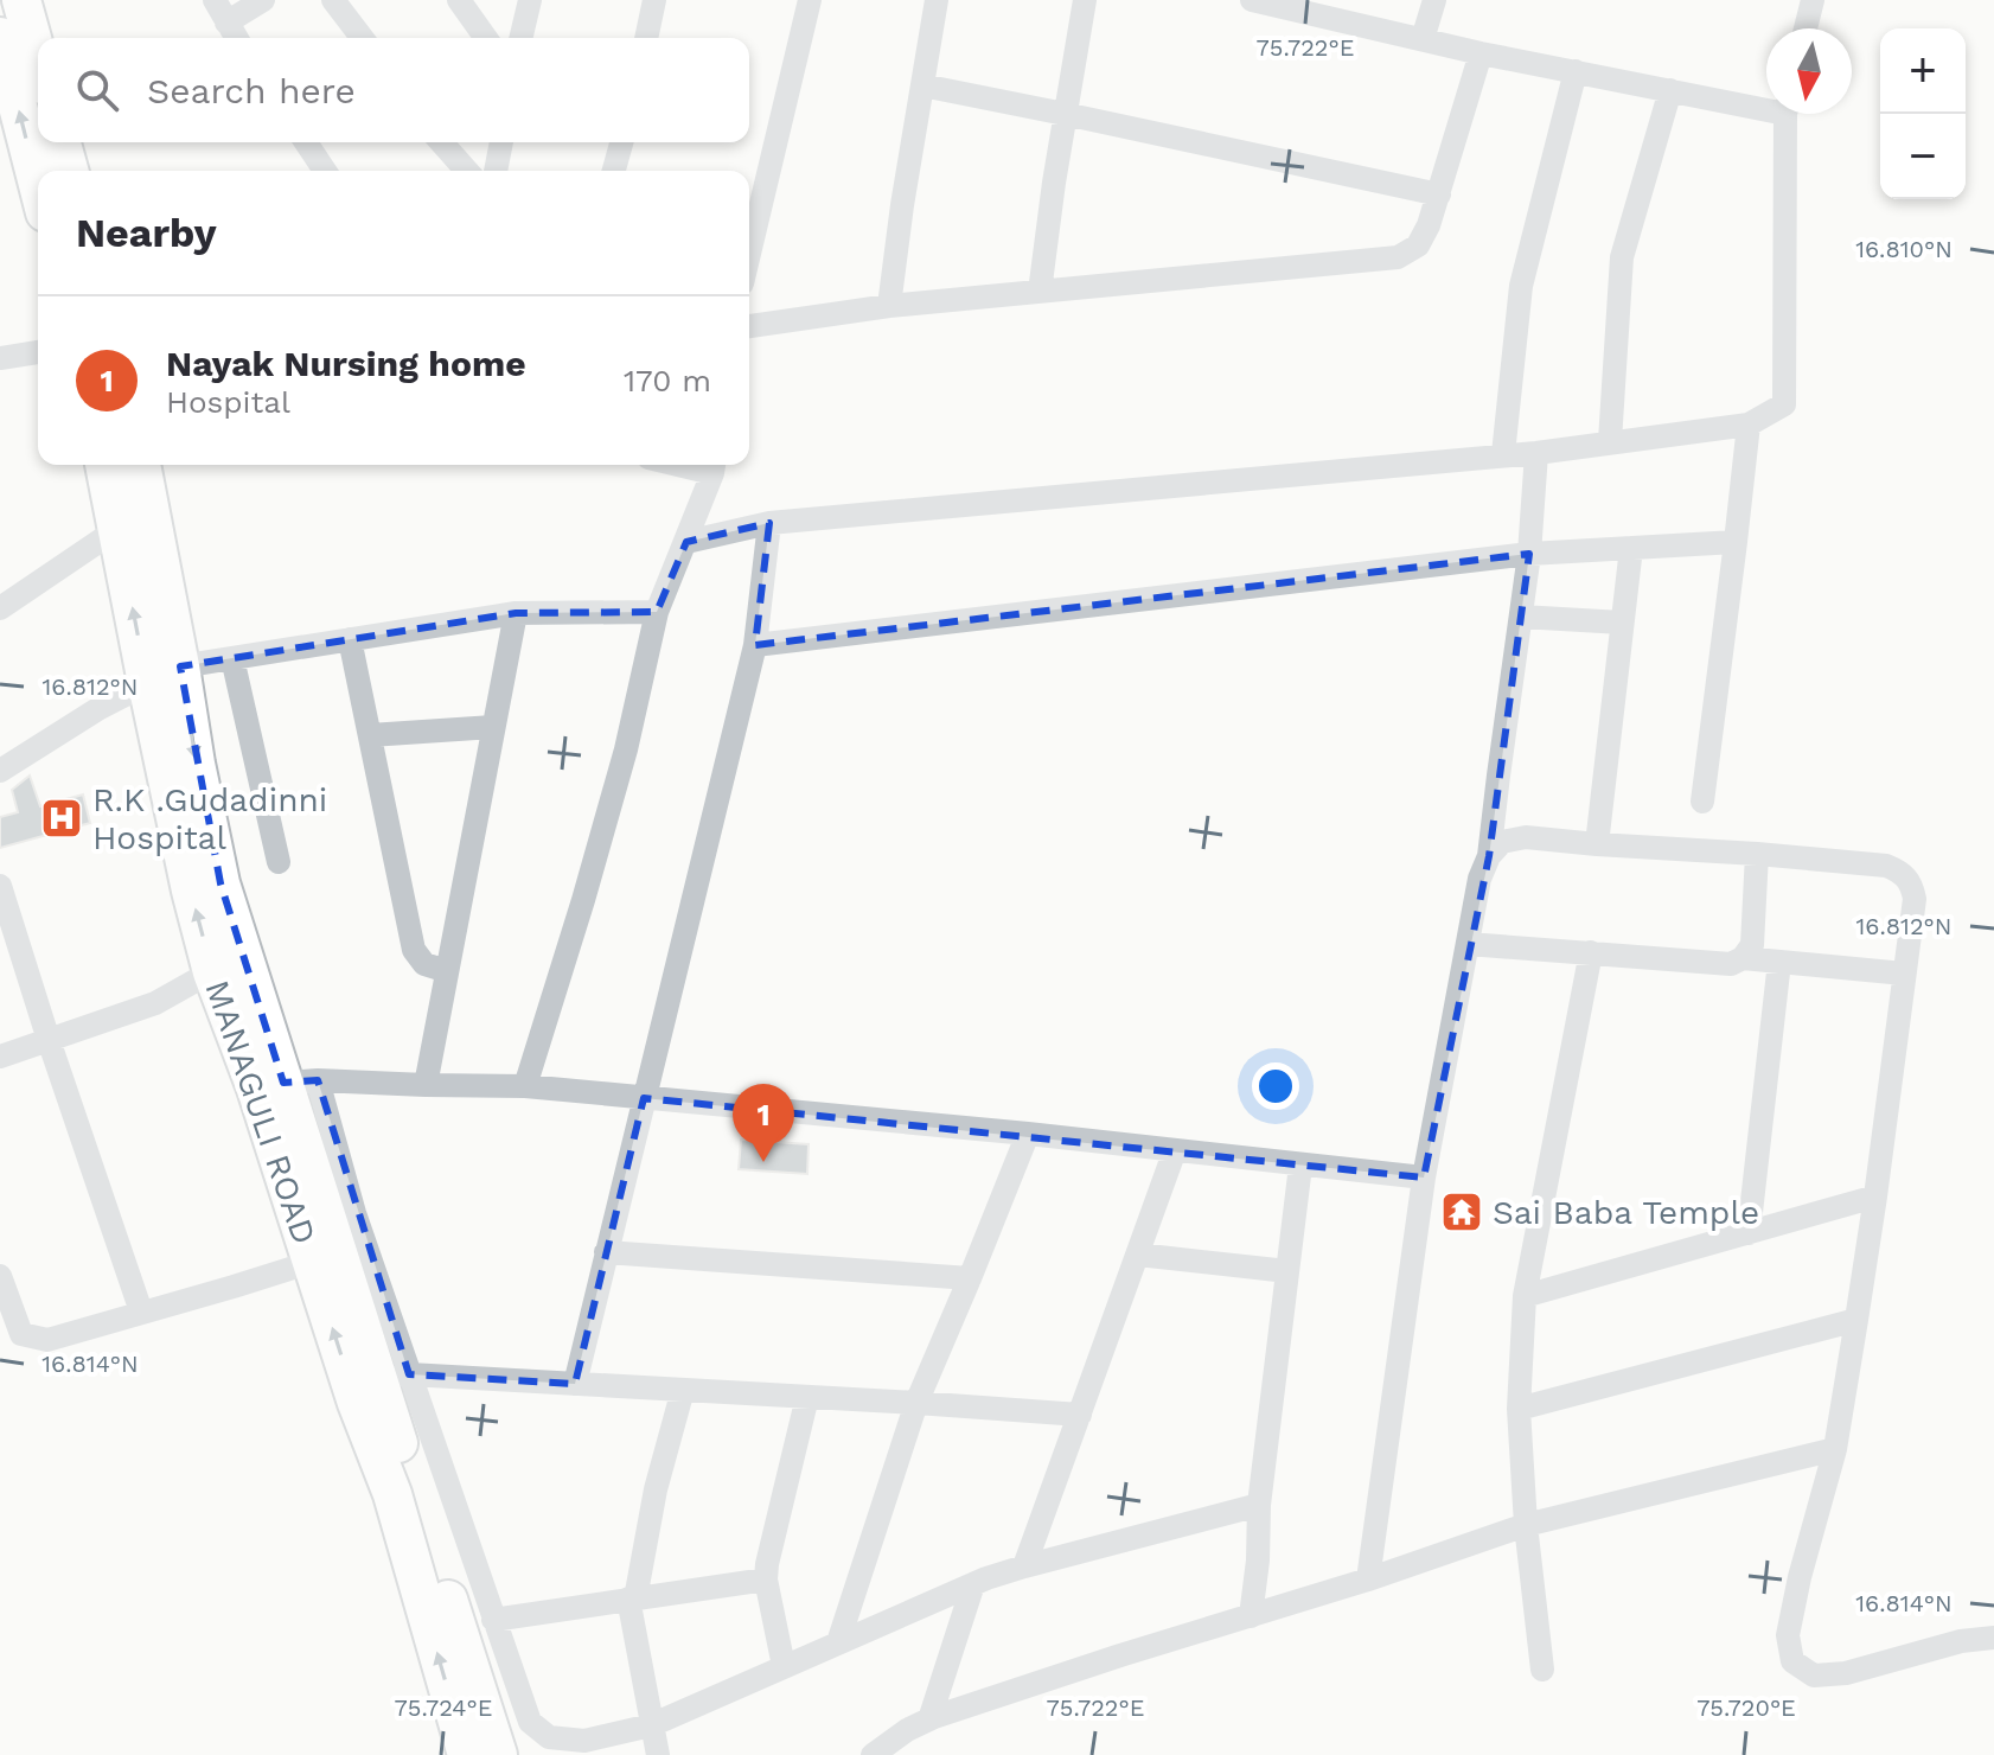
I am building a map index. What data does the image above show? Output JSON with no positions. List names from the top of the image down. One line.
{"streets":{"main road":["MANAGULI ROAD"]},"places":{"hospital":["R.K .Gudadinni Hospital"],"temple":["Sai Baba Temple"]},"north":"bottom","page":{"map_buttons":["+","−"],"search":"Search here","heading":"Nearby","list":[{"mark":"1","name":"Nayak Nursing home","note":"Hospital","value":"170 m"}],"pins":"1"},"coordinates":["75.722°E","16.810°N","16.812°N","16.814°N","75.724°E","75.720°E"]}
